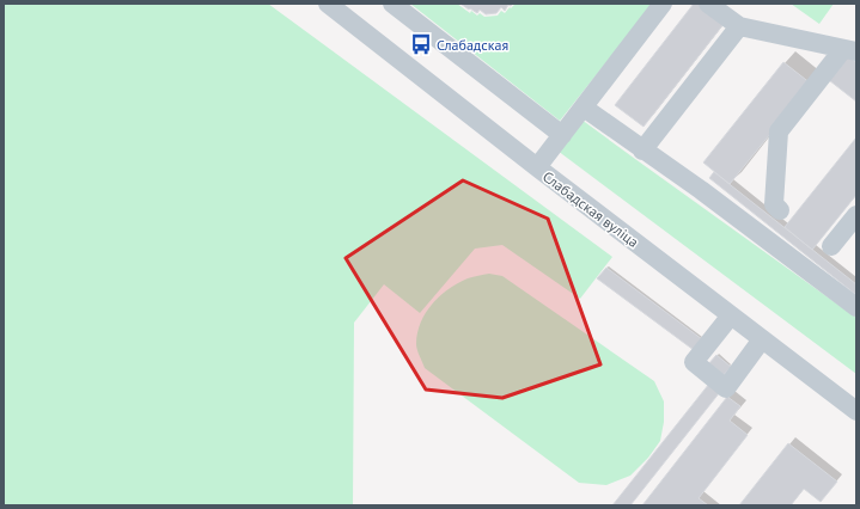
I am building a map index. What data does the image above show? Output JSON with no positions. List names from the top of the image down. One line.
{"streets":{"street":["Слабадская вуліца"]},"places":{"bus stop":["Слабадская"]}}
